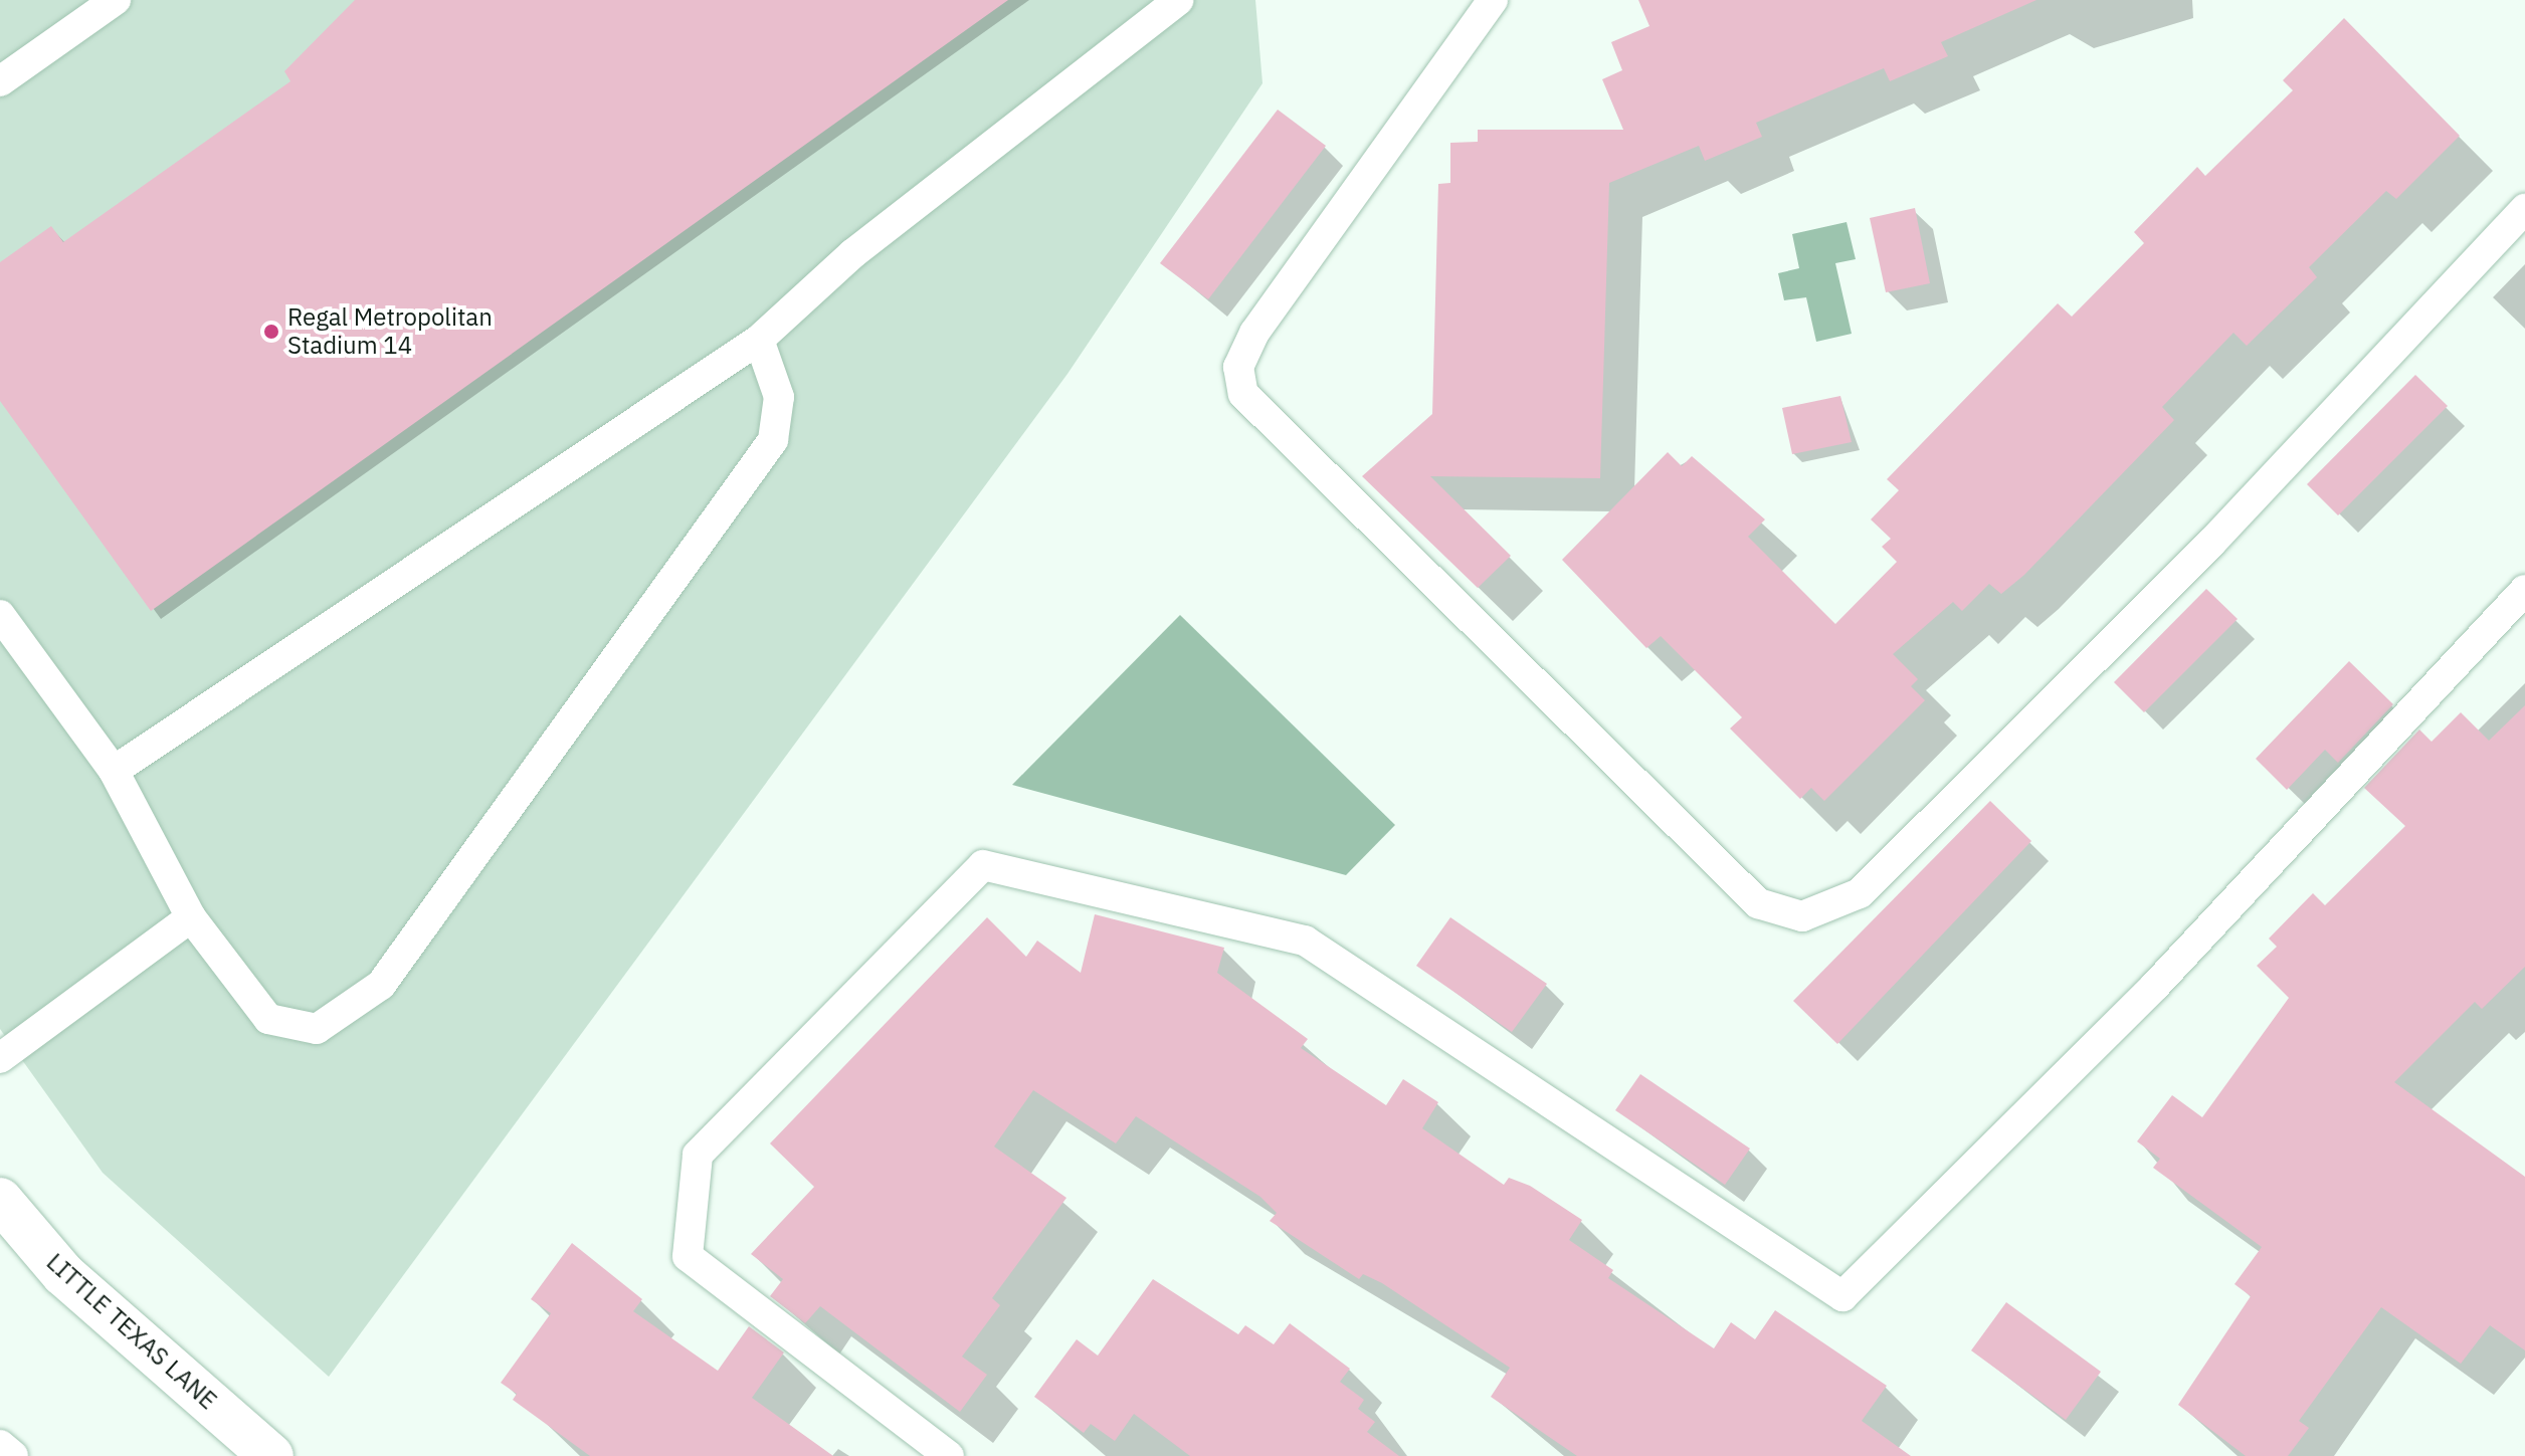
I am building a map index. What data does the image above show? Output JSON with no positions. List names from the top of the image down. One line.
{"streets":{"street":["LITTLE TEXAS LANE"]},"places":["Regal Metropolitan Stadium 14"]}
